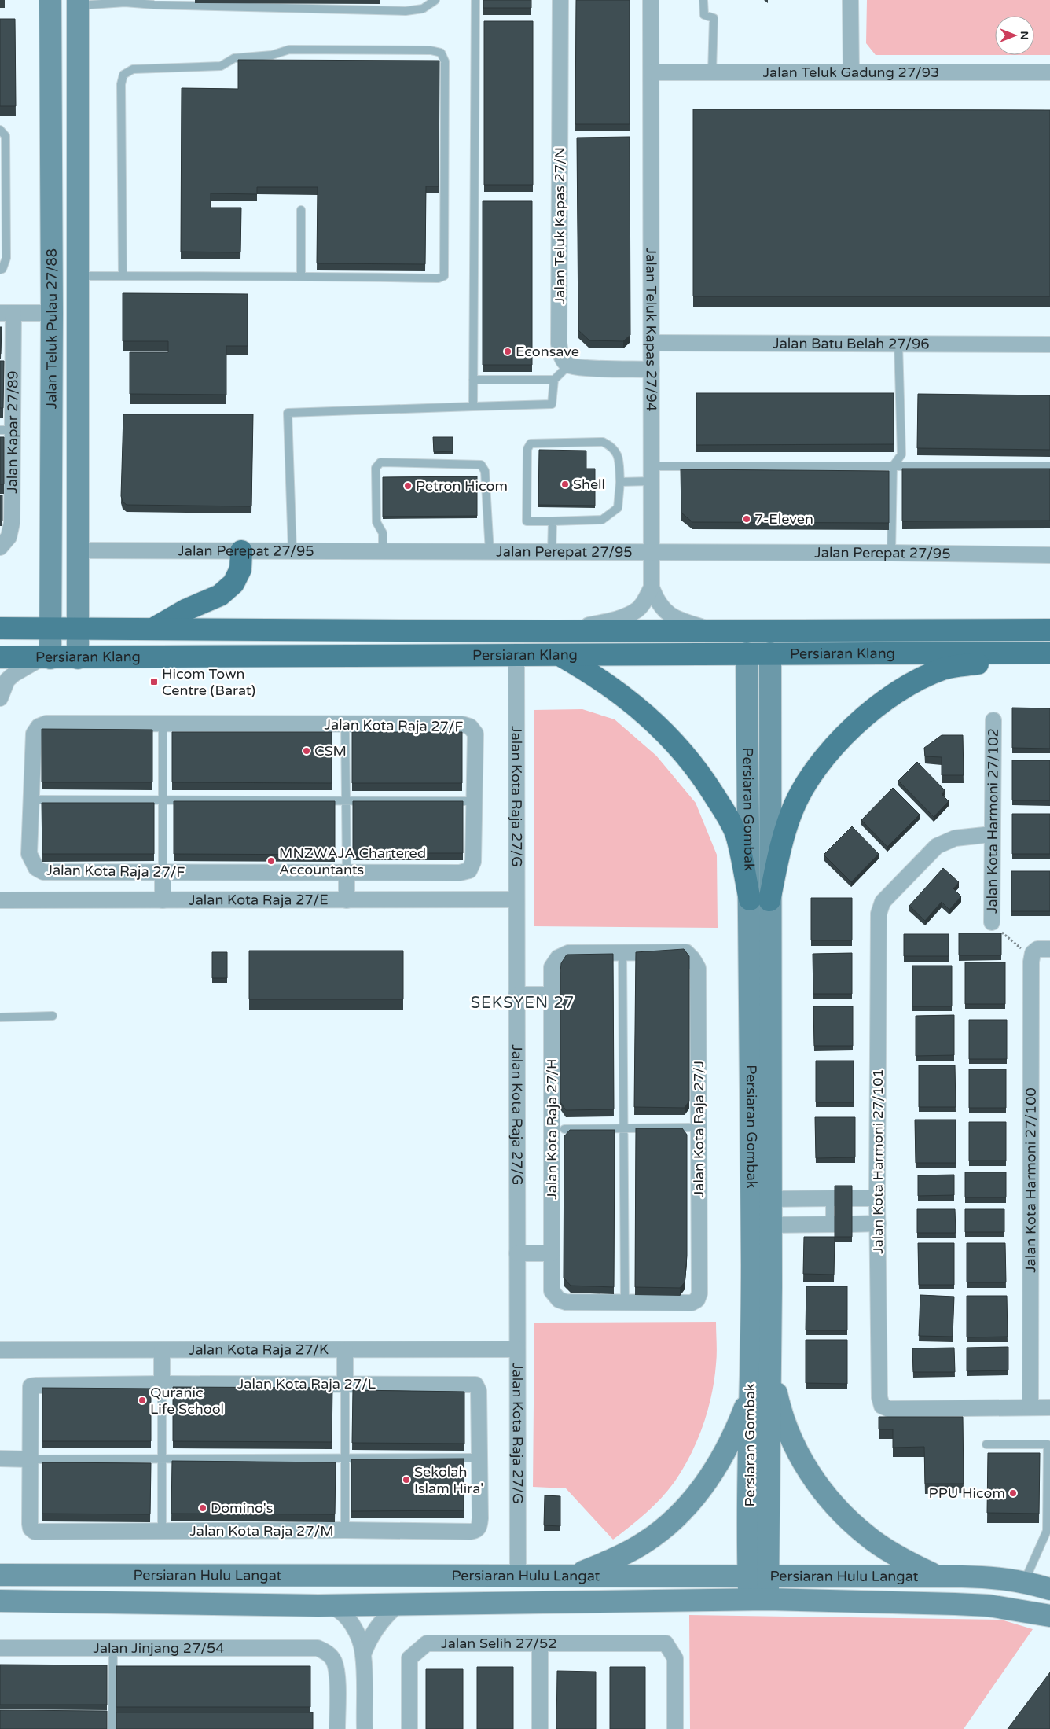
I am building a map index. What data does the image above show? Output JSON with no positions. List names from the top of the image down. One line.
{"streets":{"main road":["Jalan Teluk Pulau 27/88","Persiaran Klang","Persiaran Gombak","Persiaran Hulu Langat"],"street":["Jalan Teluk Gadung 27/93","Jalan Teluk Kapas 27/N","Jalan Teluk Kapas 27/94","Jalan Batu Belah 27/96","Jalan Kapar 27/89","Jalan Perepat 27/95","Jalan Kota Raja 27/F","Jalan Kota Raja 27/G","Jalan Kota Harmoni 27/102","Jalan Kota Raja 27/E","Jalan Kota Raja 27/H","Jalan Kota Raja 27/J","Jalan Kota Harmoni 27/101","Jalan Kota Harmoni 27/100","Jalan Kota Raja 27/K","Jalan Kota Raja 27/L","Jalan Kota Raja 27/M","Jalan Selih 27/52","Jalan Jinjang 27/54"]},"crossings":[["Jalan Teluk Gadung 27/93","Jalan Teluk Kapas 27/94"],["Jalan Teluk Pulau 27/88","Jalan Perepat 27/95"],["Jalan Teluk Pulau 27/88","Persiaran Klang"],["Jalan Teluk Kapas 27/94","Jalan Batu Belah 27/96"],["Jalan Teluk Kapas 27/94","Jalan Perepat 27/95"],["Persiaran Klang","Jalan Kota Raja 27/G"],["Persiaran Klang","Persiaran Gombak"],["Jalan Kota Raja 27/G","Jalan Kota Raja 27/E"],["Jalan Kota Raja 27/G","Jalan Kota Raja 27/K"],["Jalan Kota Raja 27/G","Persiaran Hulu Langat"],["Persiaran Gombak","Persiaran Hulu Langat"],["Jalan Kota Harmoni 27/102","Jalan Kota Harmoni 27/101"],["Jalan Kota Raja 27/H","Jalan Kota Raja 27/J"],["Jalan Kota Harmoni 27/101","Jalan Kota Harmoni 27/100"],["Jalan Kota Raja 27/L","Jalan Kota Raja 27/M"]],"districts":["SEKSYEN 27"],"places":{"other":["Econsave","Shell","Petron Hicom","7-Eleven","CSM","MNZWAJA Chartered Accountants","Quranic Life School","Sekolah Islam Hira'","PPU Hicom","Domino's"],"transit":["Hicom Town Centre (Barat)"]},"north":"right"}
